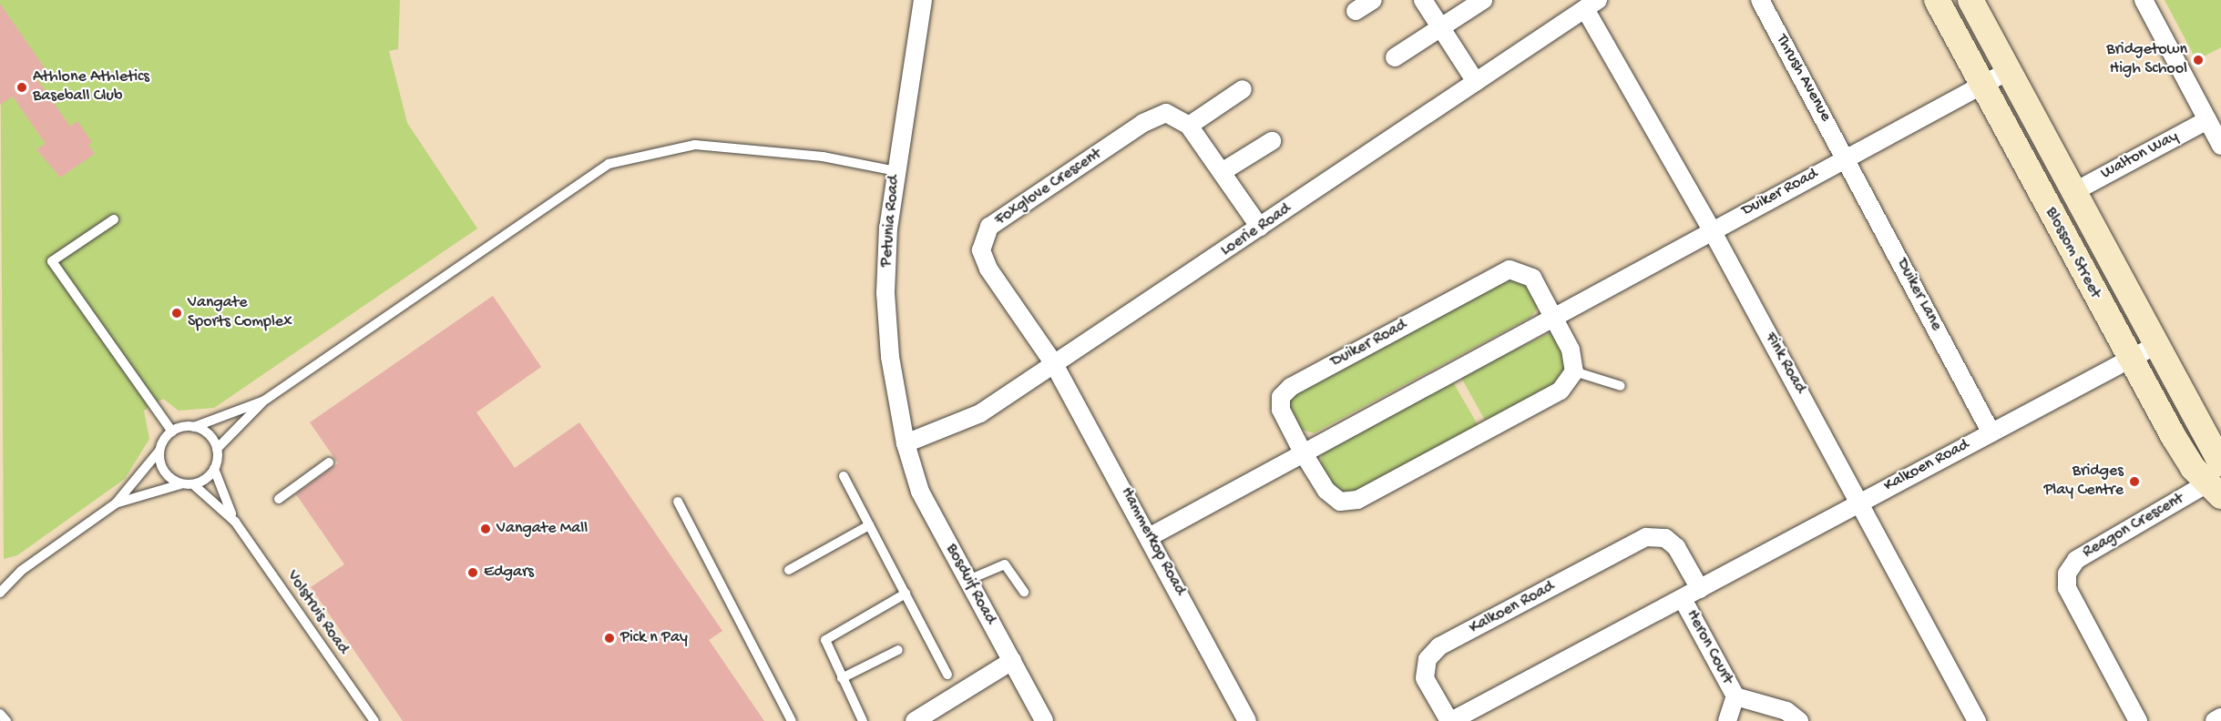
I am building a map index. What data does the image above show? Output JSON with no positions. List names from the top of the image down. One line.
{"streets":{"street":["Thrush Avenue","Walton Way","Foxglove Crescent","Duiker Road","Petunia Road","Loerie Road","Blossom Street","Duiker Lane","Fink Road","Kalkoen Road","Reagon Crescent","Hammerkop Road","Bosduif Road","Heron Court"],"lane":["Volstruis Road"]},"crossings":[["Thrush Avenue","Duiker Road"],["Thrush Avenue","Duiker Lane"],["Walton Way","Blossom Street"],["Foxglove Crescent","Loerie Road"],["Foxglove Crescent","Hammerkop Road"],["Duiker Road","Blossom Street"],["Duiker Road","Duiker Lane"],["Duiker Road","Fink Road"],["Duiker Road","Hammerkop Road"],["Petunia Road","Loerie Road"],["Petunia Road","Bosduif Road"],["Loerie Road","Fink Road"],["Loerie Road","Hammerkop Road"],["Loerie Road","Bosduif Road"],["Blossom Street","Kalkoen Road"],["Blossom Street","Reagon Crescent"],["Duiker Lane","Kalkoen Road"],["Fink Road","Kalkoen Road"],["Kalkoen Road","Heron Court"]],"places":["Bridgetown High School","Athlone Athletics Baseball Club","Vangate Sports Complex","Bridges Play Centre","Vangate Mall","Edgars","Pick n Pay"]}
